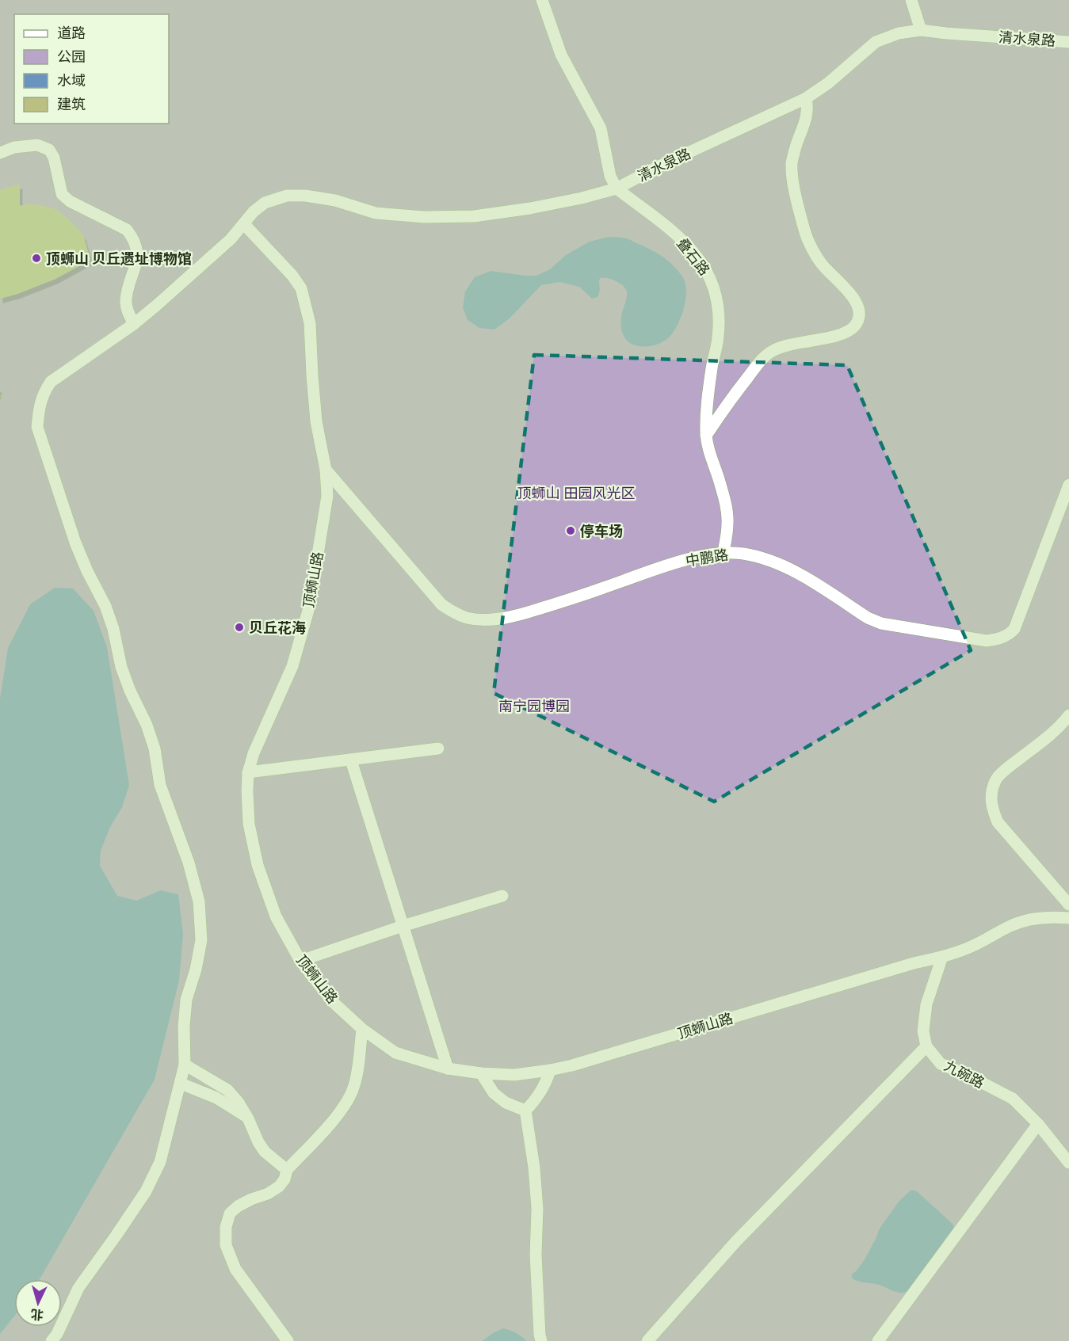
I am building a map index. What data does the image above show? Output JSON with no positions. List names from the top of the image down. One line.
{"streets":{"street":["清水泉路","叠石路","中鹏路","顶蛳山路","九碗路"]},"crossings":[["清水泉路","叠石路"],["清水泉路","顶蛳山路"],["叠石路","中鹏路"],["中鹏路","顶蛳山路"]],"parks":["顶蛳山 田园风光区","南宁园博园"],"places":["顶蛳山 贝丘遗址博物馆","停车场","贝丘花海"],"legend":["道路","公园","水域","建筑"],"north":"bottom"}
